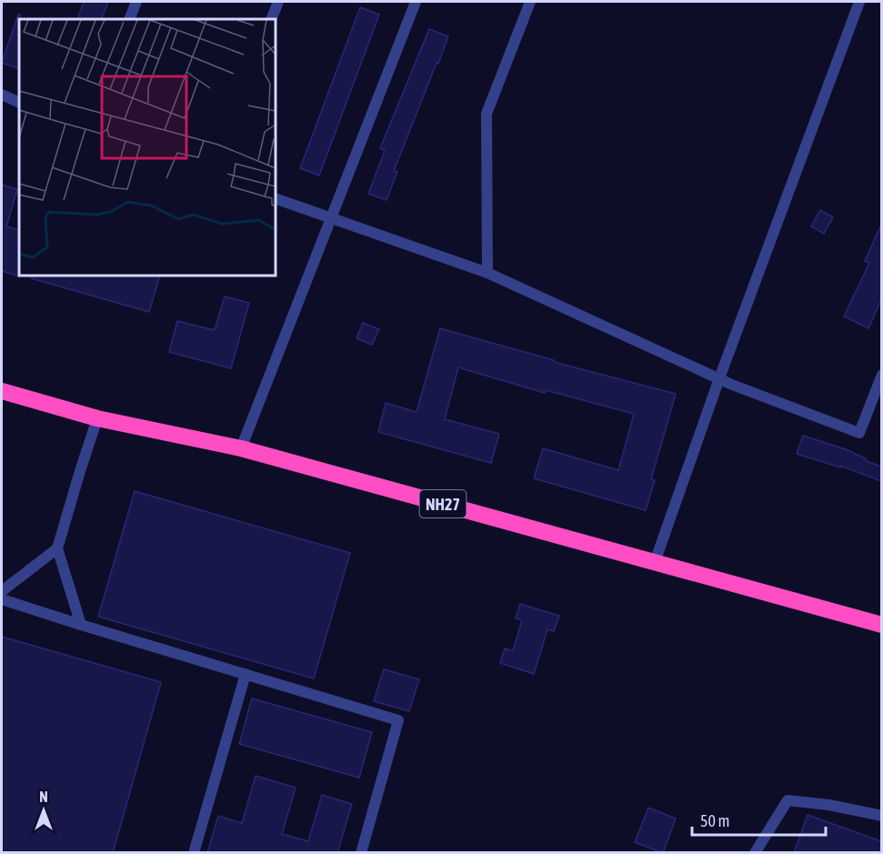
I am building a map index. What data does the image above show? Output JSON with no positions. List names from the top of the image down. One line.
{"streets":{"highway":["NH27"]},"scale_bar":"50 m","north":"top"}
